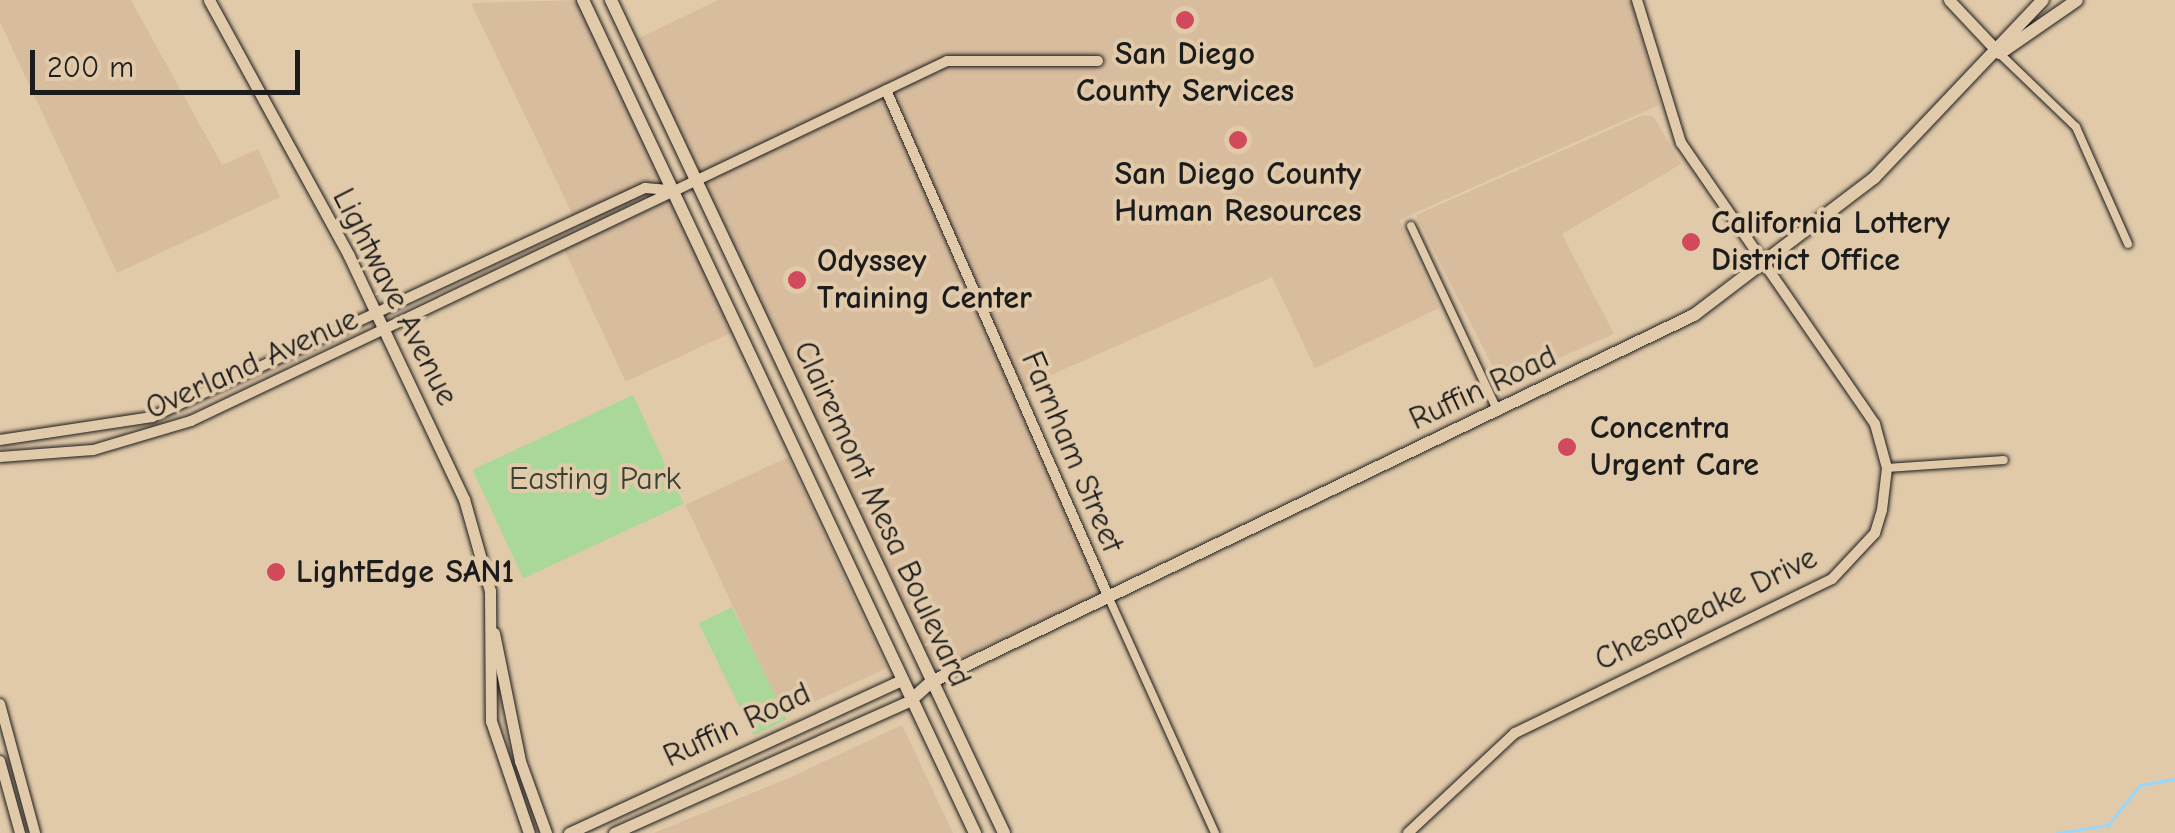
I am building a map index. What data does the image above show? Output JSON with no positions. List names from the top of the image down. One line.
{"streets":{"main road":["Lightwave Avenue","Ruffin Road","Clairemont Mesa Boulevard"],"street":["Overland Avenue","Farnham Street","Chesapeake Drive"]},"crossings":[["Lightwave Avenue","Overland Avenue"],["Overland Avenue","Farnham Street"],["Overland Avenue","Clairemont Mesa Boulevard"],["Ruffin Road","Farnham Street"],["Ruffin Road","Clairemont Mesa Boulevard"],["Ruffin Road","Chesapeake Drive"]],"parks":["Easting Park"],"places":["San Diego County Services","San Diego County Human Resources","California Lottery District Office","Odyssey Training Center","Concentra Urgent Care","LightEdge SAN1"],"scale_bar":"200 m"}
